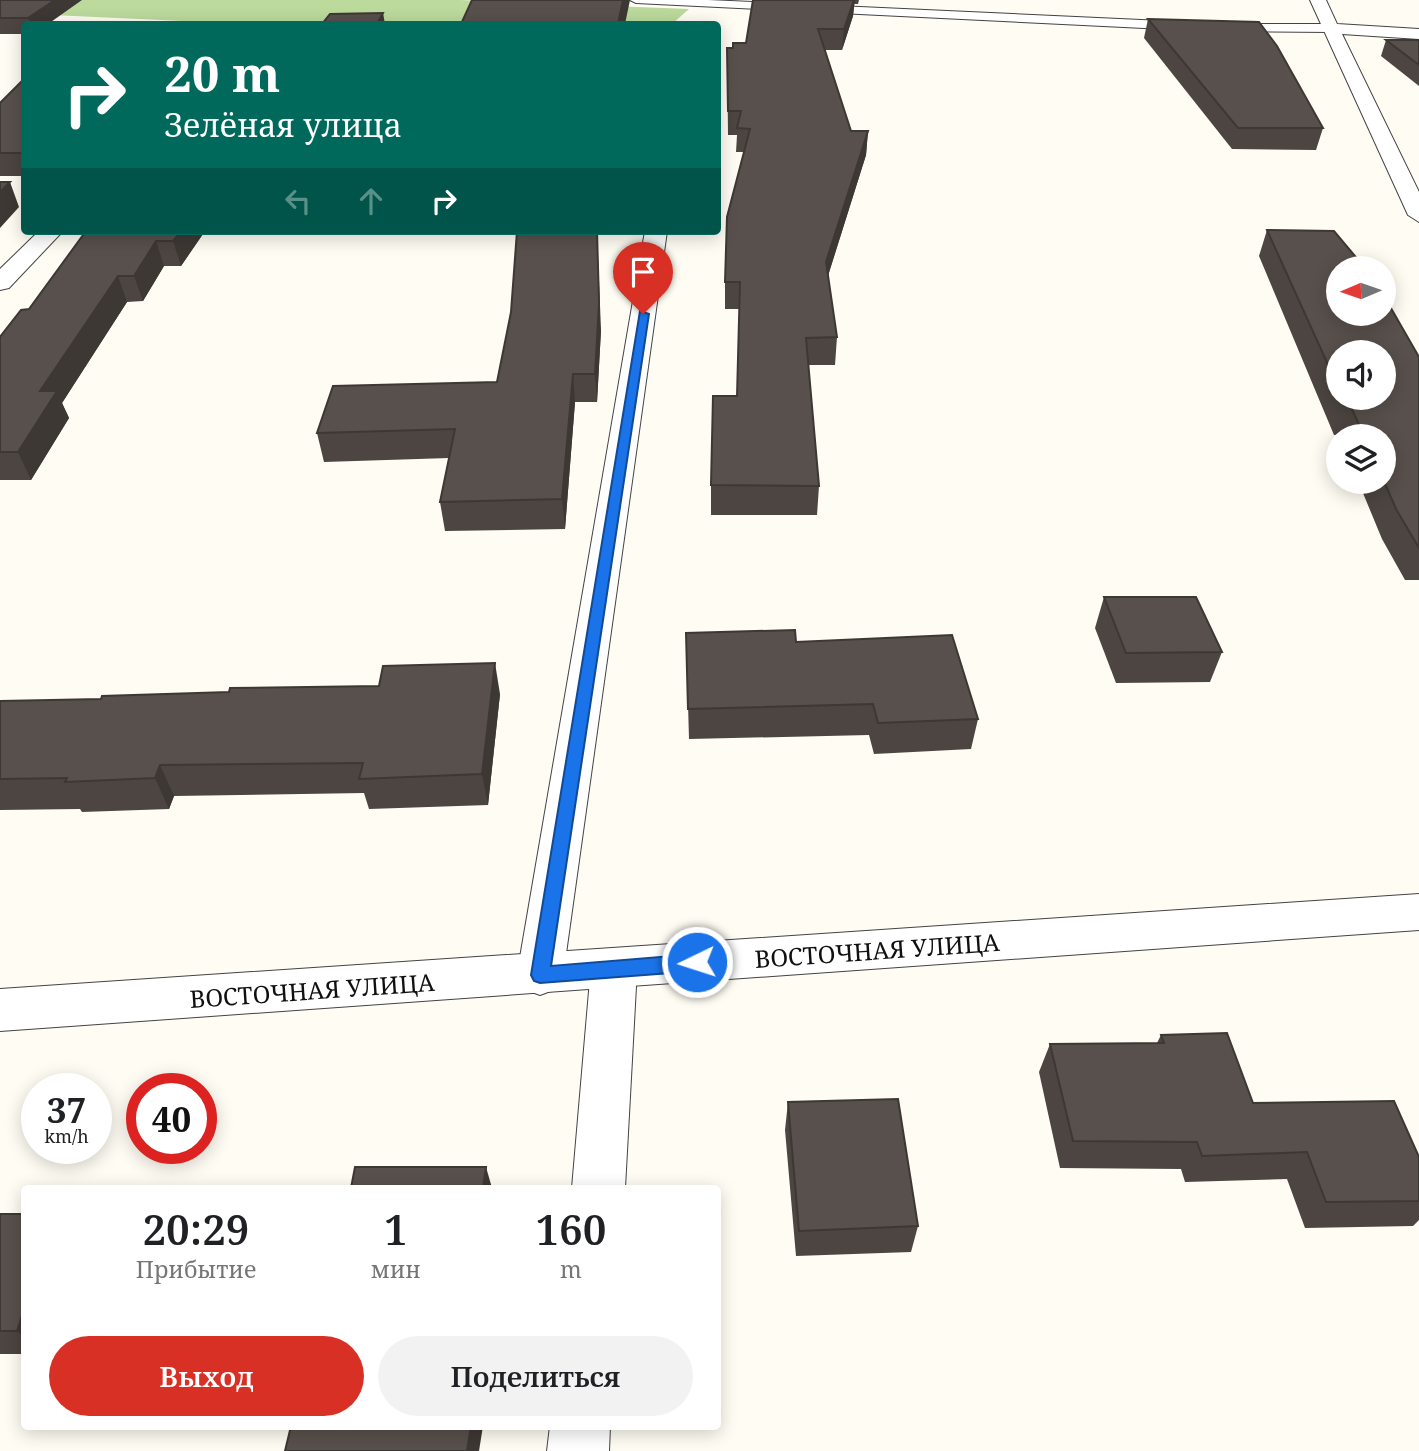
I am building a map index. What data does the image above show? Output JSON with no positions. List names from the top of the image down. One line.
{"streets":{"street":["ВОСТОЧНАЯ УЛИЦА"]},"north":"left","page":{"turn":["20 m","Зелёная улица"],"speed":"37 km/h","limit":"40","eta":["20:29","Прибытие","1","мин","160","m"],"buttons":["Выход","Поделиться"]}}
